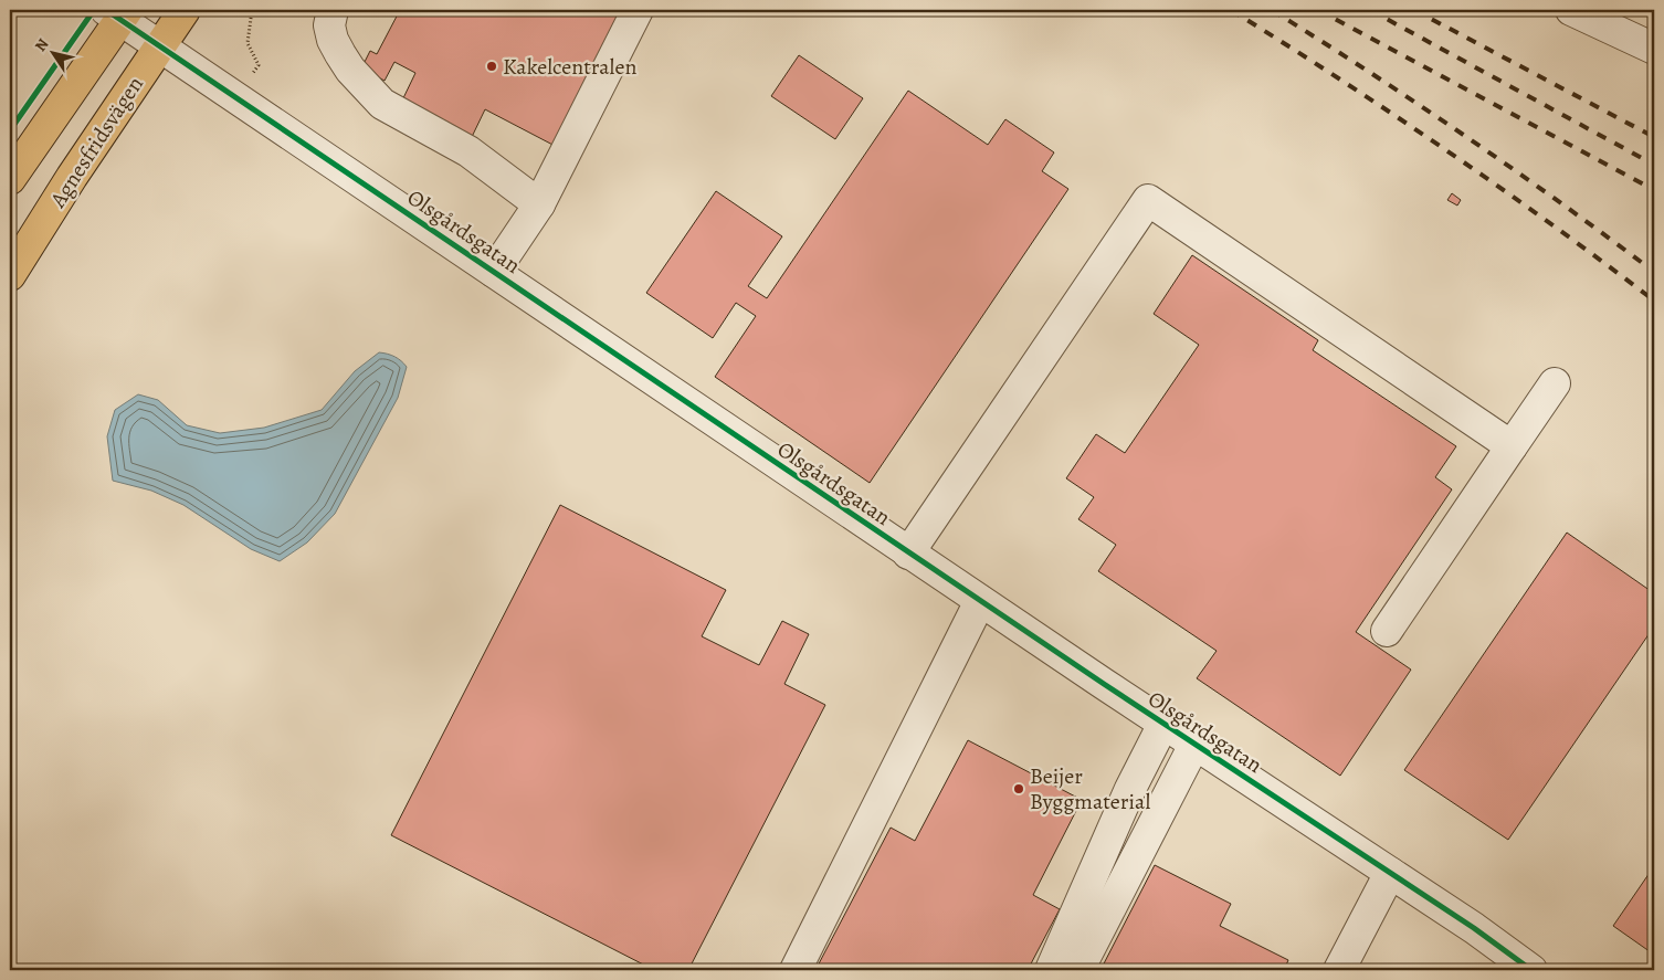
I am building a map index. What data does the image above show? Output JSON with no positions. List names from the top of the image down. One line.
{"streets":{"main road":["Agnesfridsvägen"],"street":["Olsgårdsgatan"]},"crossings":[["Agnesfridsvägen","Olsgårdsgatan"]],"places":["Kakelcentralen","Beijer Byggmaterial"],"north":"top left"}
